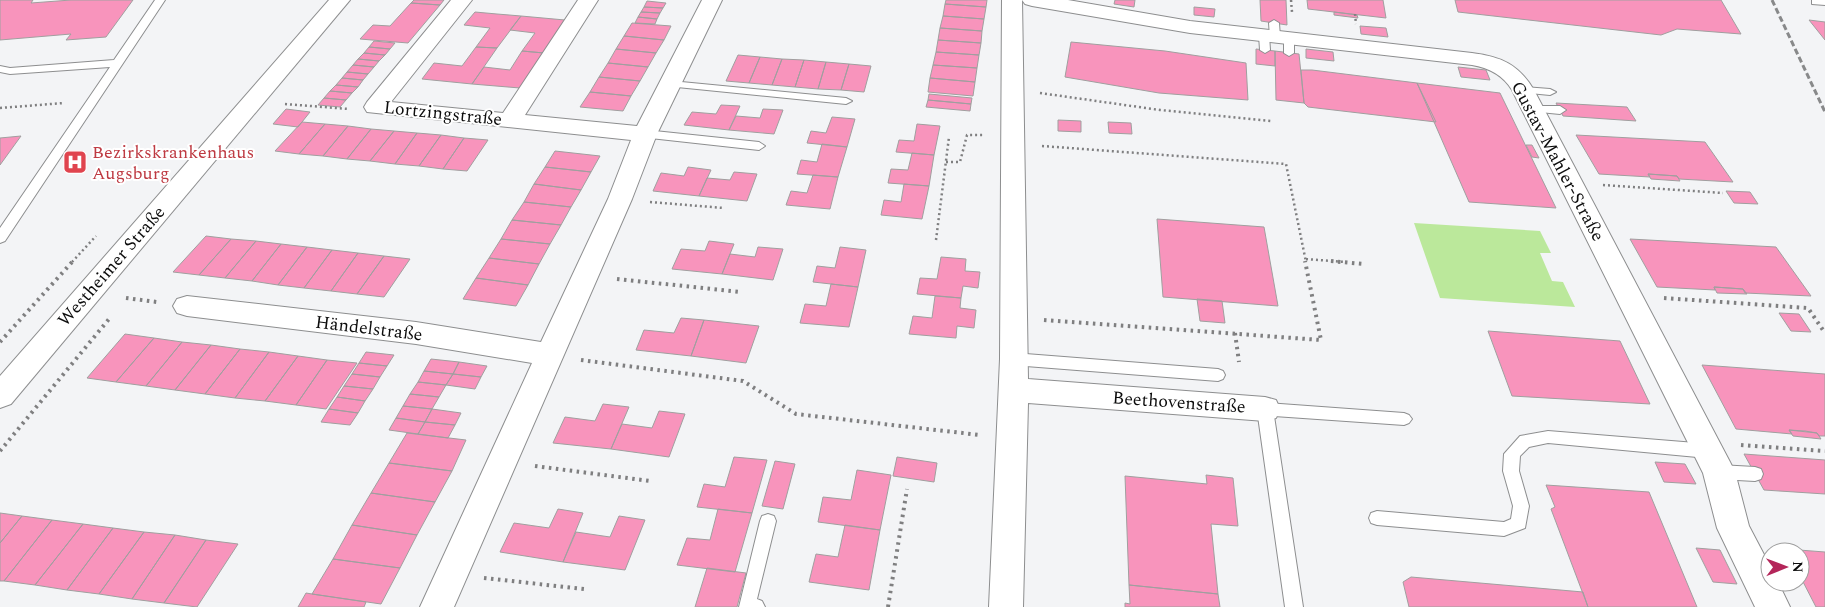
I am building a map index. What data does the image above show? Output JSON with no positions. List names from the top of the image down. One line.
{"streets":{"street":["Lortzingstraße","Gustav-Mahler-Straße","Westheimer Straße","Händelstraße","Beethovenstraße"]},"places":{"hospital":["Bezirkskrankenhaus Augsburg"]},"north":"right"}
